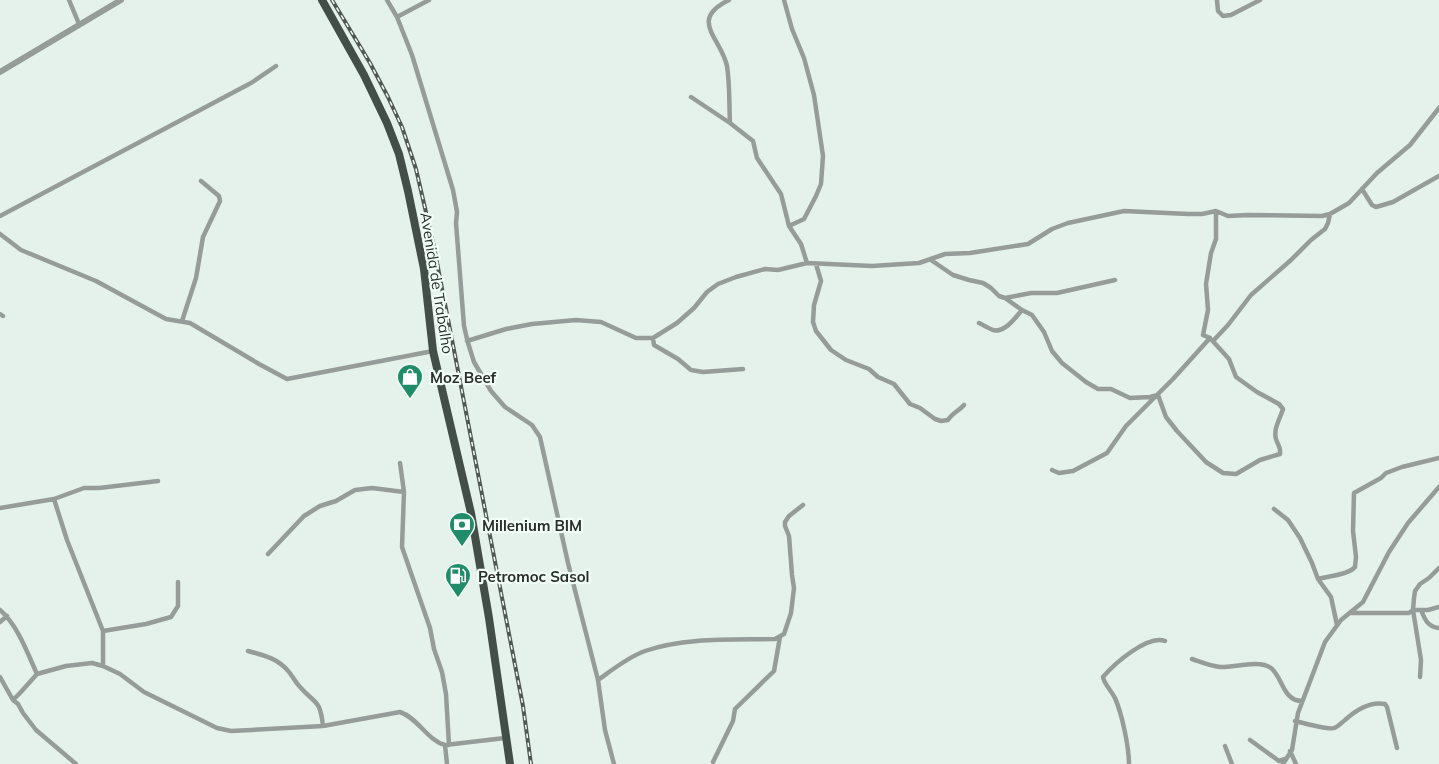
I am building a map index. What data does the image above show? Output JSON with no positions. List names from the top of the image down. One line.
{"streets":{"highway":["Avenida de Trabalho"]},"places":{"shop":["Moz Beef"],"bank":["Millenium BIM"],"fuel station":["Petromoc Sasol"]}}
